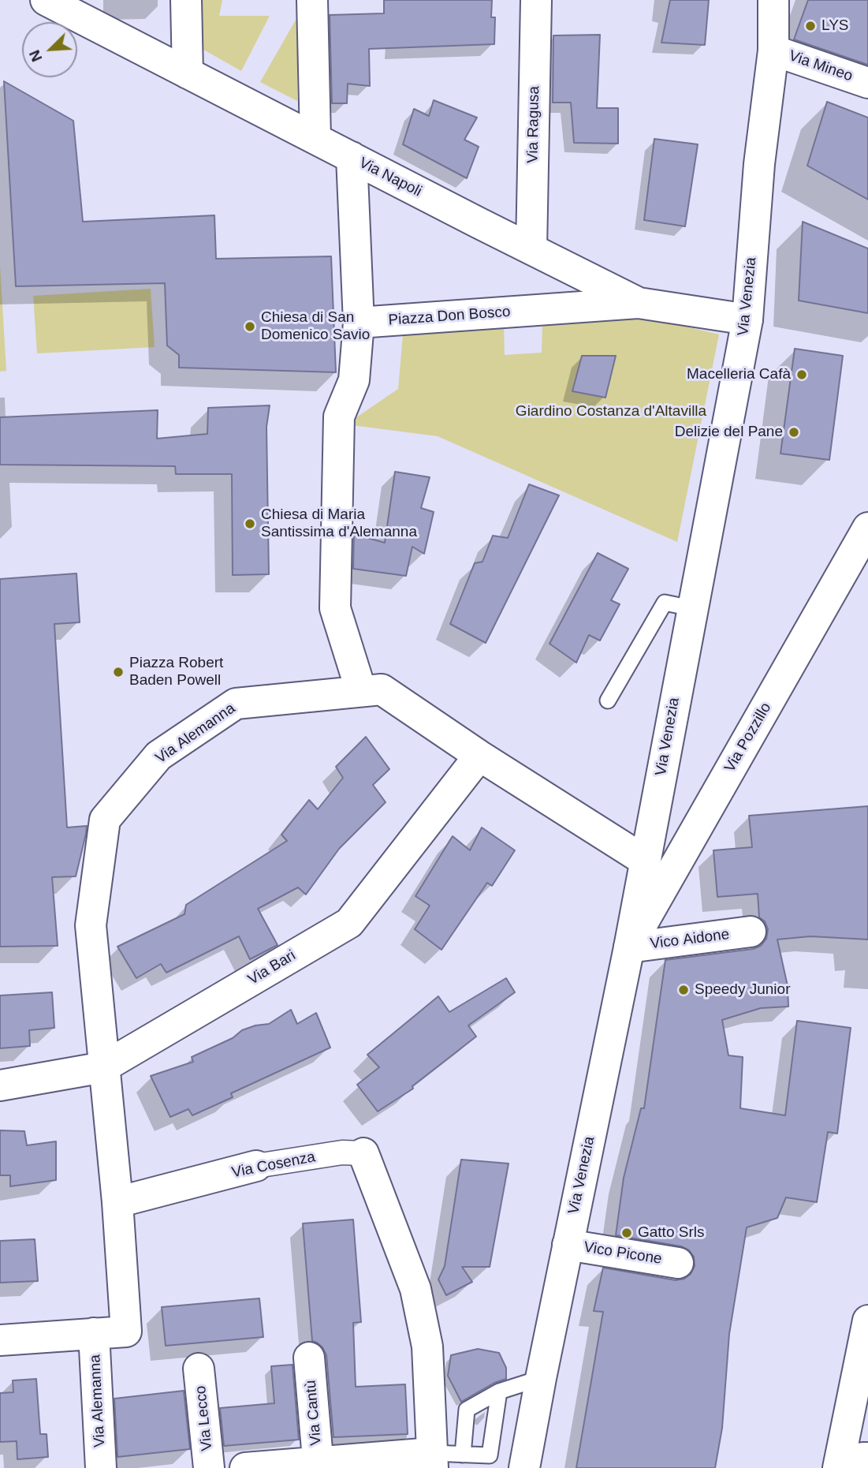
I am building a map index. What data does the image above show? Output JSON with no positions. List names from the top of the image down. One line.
{"streets":{"street":["Via Mineo","Via Ragusa","Via Napoli","Via Venezia","Piazza Don Bosco","Via Alemanna","Via Pozzillo","Vico Aidone","Via Bari","Via Cosenza","Vico Picone","Via Cantù","Via Lecco"]},"crossings":[["Via Mineo","Via Venezia"],["Via Ragusa","Via Napoli"],["Via Napoli","Via Venezia"],["Via Napoli","Piazza Don Bosco"],["Via Venezia","Via Alemanna"],["Via Venezia","Via Pozzillo"],["Via Venezia","Vico Aidone"],["Via Venezia","Vico Picone"],["Via Alemanna","Via Bari"],["Via Alemanna","Via Cosenza"],["Via Pozzillo","Vico Aidone"]],"parks":["Giardino Costanza d'Altavilla"],"places":["LYS","Chiesa di San Domenico Savio","Macelleria Cafà","Delizie del Pane","Chiesa di Maria Santissima d'Alemanna","Piazza Robert Baden Powell","Speedy Junior","Gatto Srls"],"north":"bottom left"}
